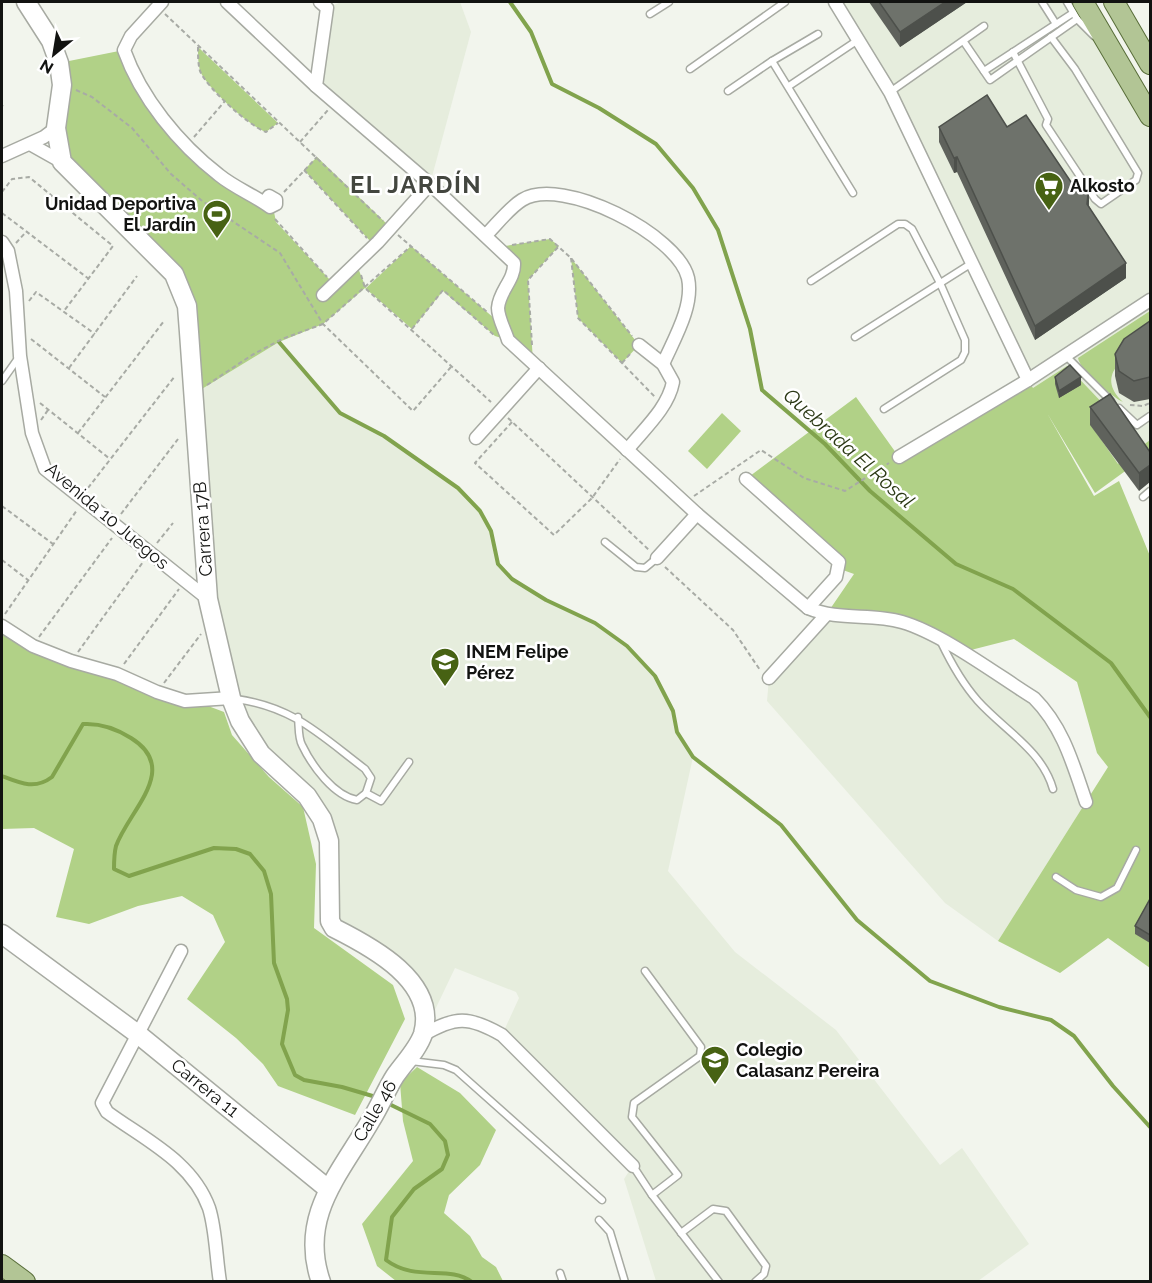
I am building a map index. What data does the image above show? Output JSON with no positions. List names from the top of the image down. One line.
{"streets":{"street":["Avenida 10 Juegos","Carrera 17B","Carrera 11","Calle 46"]},"crossings":[["Avenida 10 Juegos","Carrera 17B"],["Carrera 17B","Calle 46"],["Carrera 11","Calle 46"]],"districts":["EL JARDÍN"],"water":["Quebrada El Rosal"],"places":{"supermarket":["Alkosto"],"sports":["Unidad Deportiva El Jardín"],"school or university":["INEM Felipe Pérez","Colegio Calasanz Pereira"]},"north":"bottom left"}
